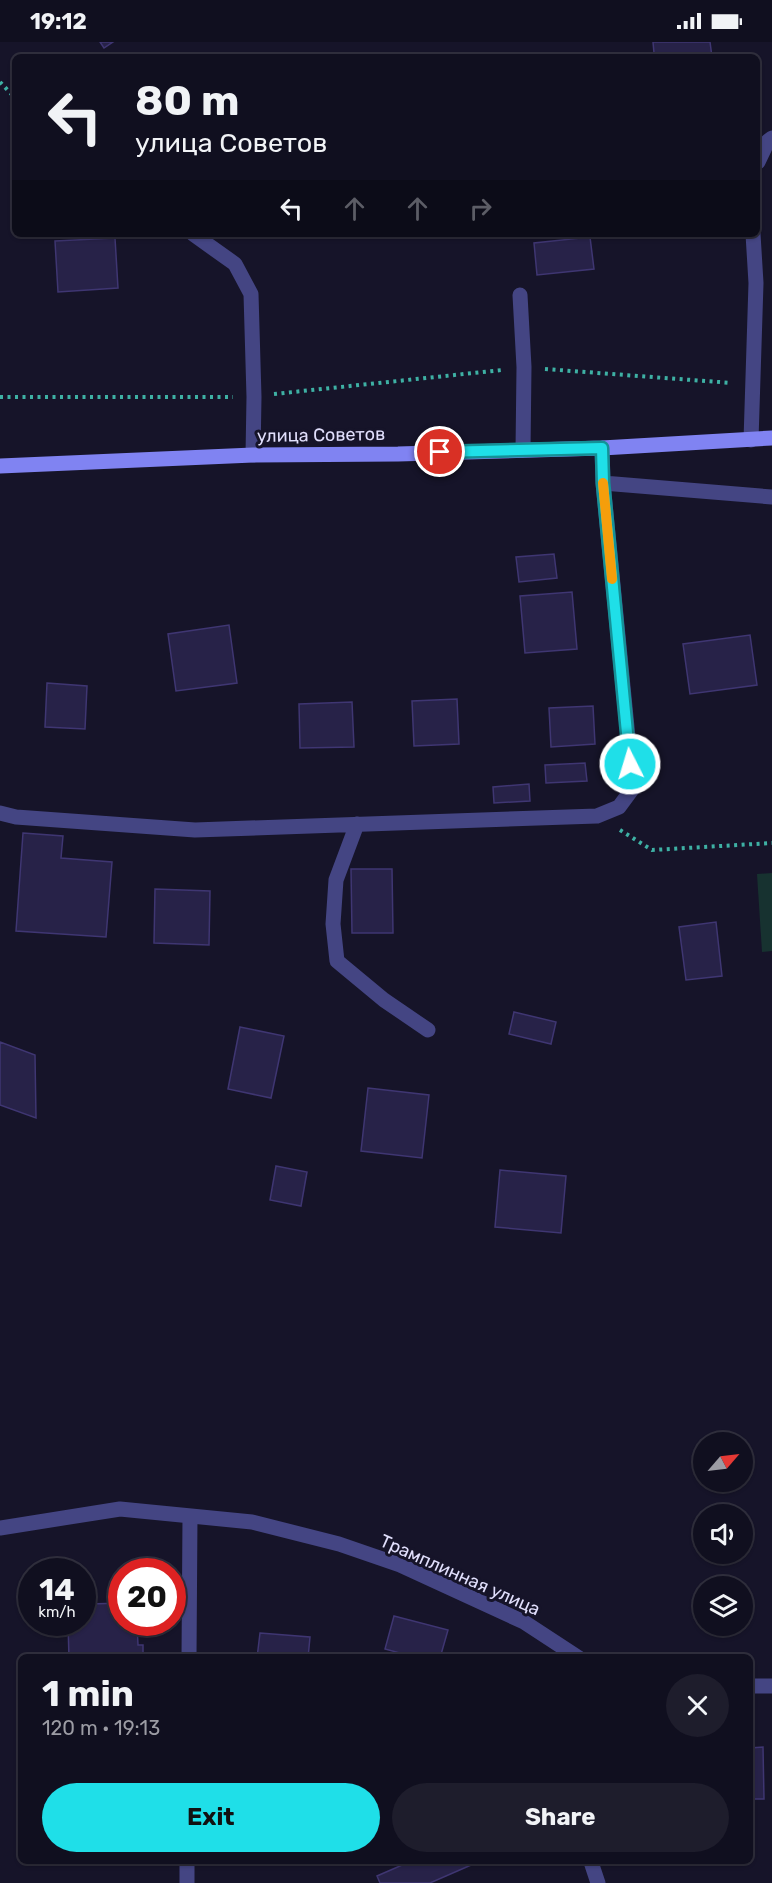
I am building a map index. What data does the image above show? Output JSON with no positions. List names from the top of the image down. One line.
{"streets":{"main road":["улица Советов"],"street":["Трамплинная улица"]},"north":"top right","page":{"status":"19:12","turn":["80 m","улица Советов"],"speed":"14 km/h","limit":"20","heading":["1 min","120 m · 19:13"],"buttons":["Exit","Share"]}}
